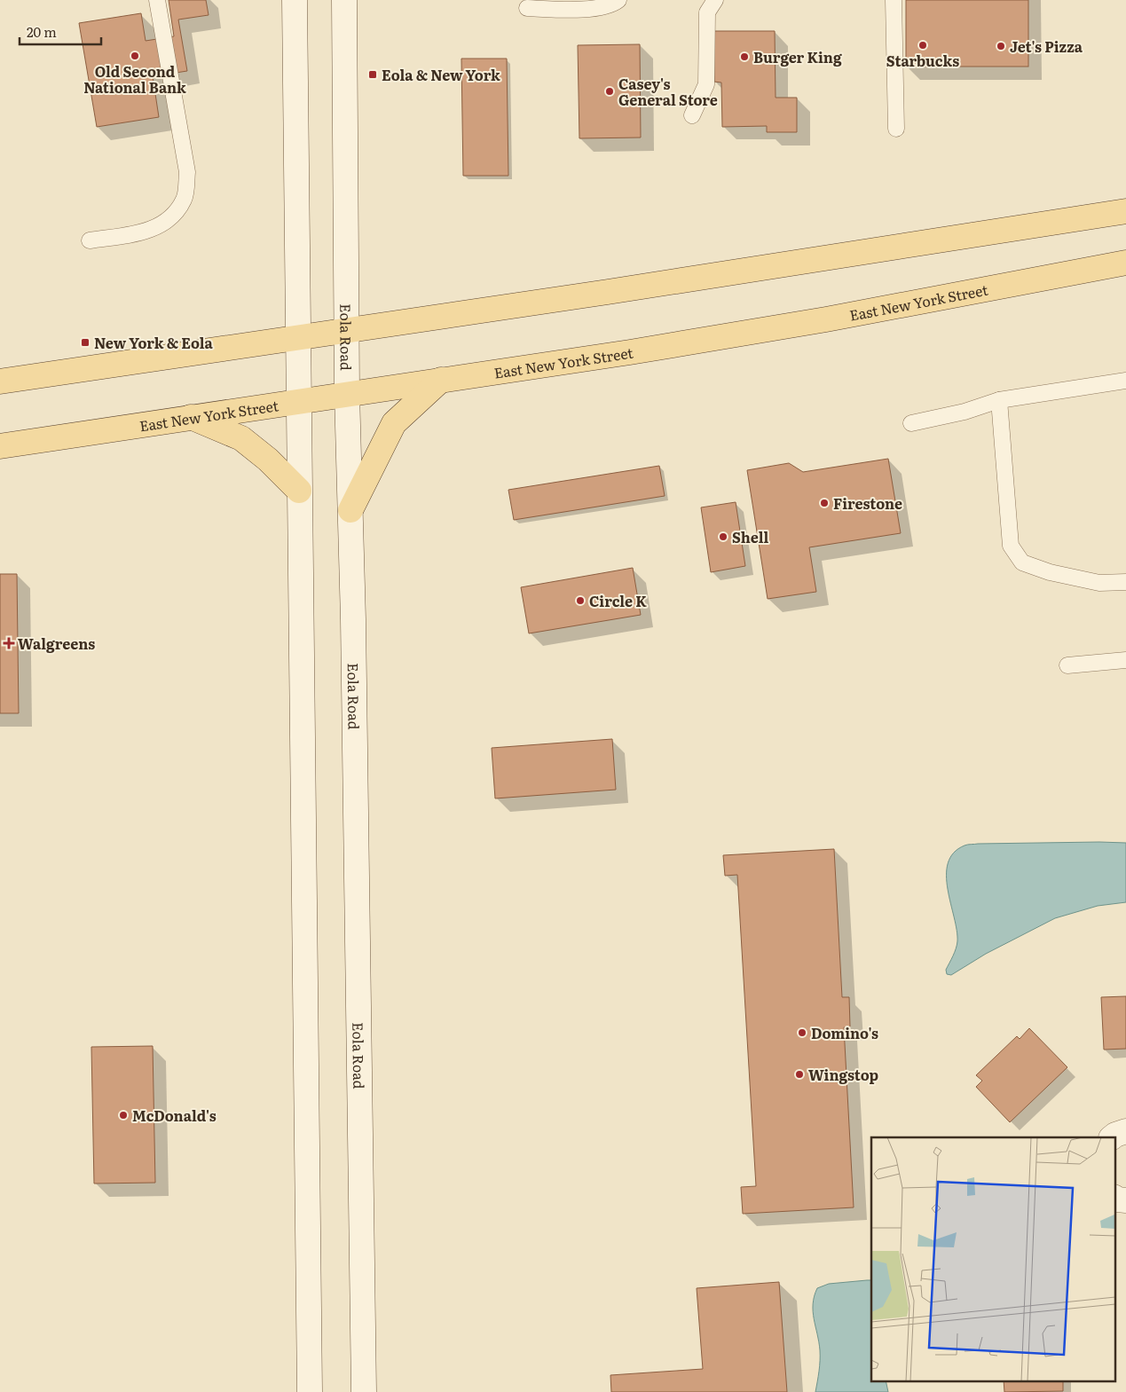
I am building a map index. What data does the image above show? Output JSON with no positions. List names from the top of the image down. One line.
{"streets":{"main road":["East New York Street","Eola Road"]},"crossings":[["East New York Street","Eola Road"]],"places":{"other":["Starbucks","Jet's Pizza","Old Second National Bank","Burger King","Casey's General Store","Firestone","Shell","Circle K","Domino's","Wingstop","McDonald's"],"transit":["Eola & New York","New York & Eola"],"health":["Walgreens"]},"scale_bar":"20 m"}
